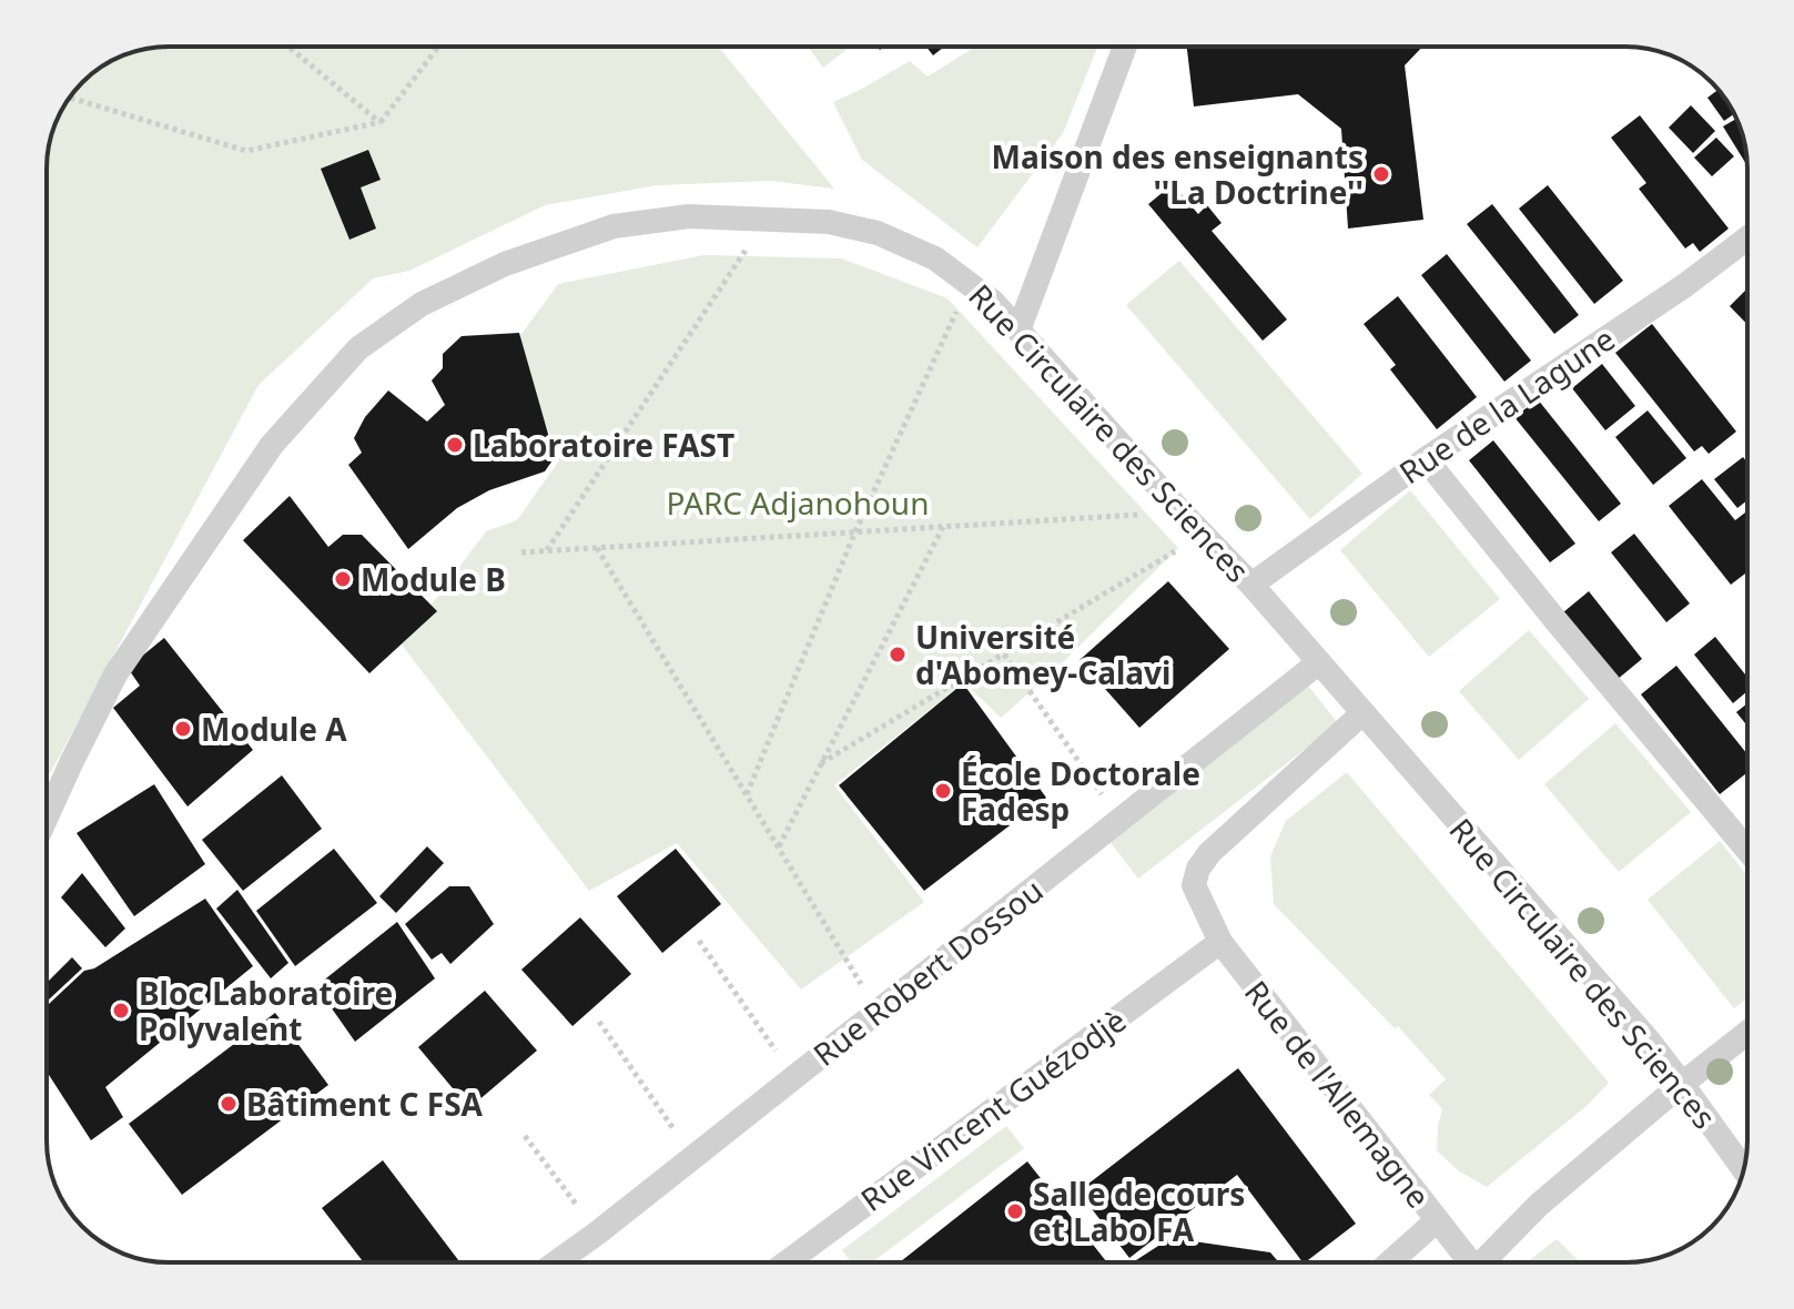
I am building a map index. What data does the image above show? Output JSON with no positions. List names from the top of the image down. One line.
{"streets":{"lane":["Rue de la Lagune","Rue Circulaire des Sciences","Rue Robert Dossou","Rue de l'Allemagne","Rue Vincent Guézodjè"]},"crossings":[["Rue de la Lagune","Rue Circulaire des Sciences"],["Rue Circulaire des Sciences","Rue Robert Dossou"],["Rue Circulaire des Sciences","Rue de l'Allemagne"],["Rue de l'Allemagne","Rue Vincent Guézodjè"]],"parks":["PARC Adjanohoun"],"places":["Maison des enseignants ''La Doctrine''","Laboratoire FAST","Module B","Université d'Abomey-Calavi","Module A","École Doctorale Fadesp","Bloc Laboratoire Polyvalent","Bâtiment C FSA","Salle de cours et Labo FA"]}
